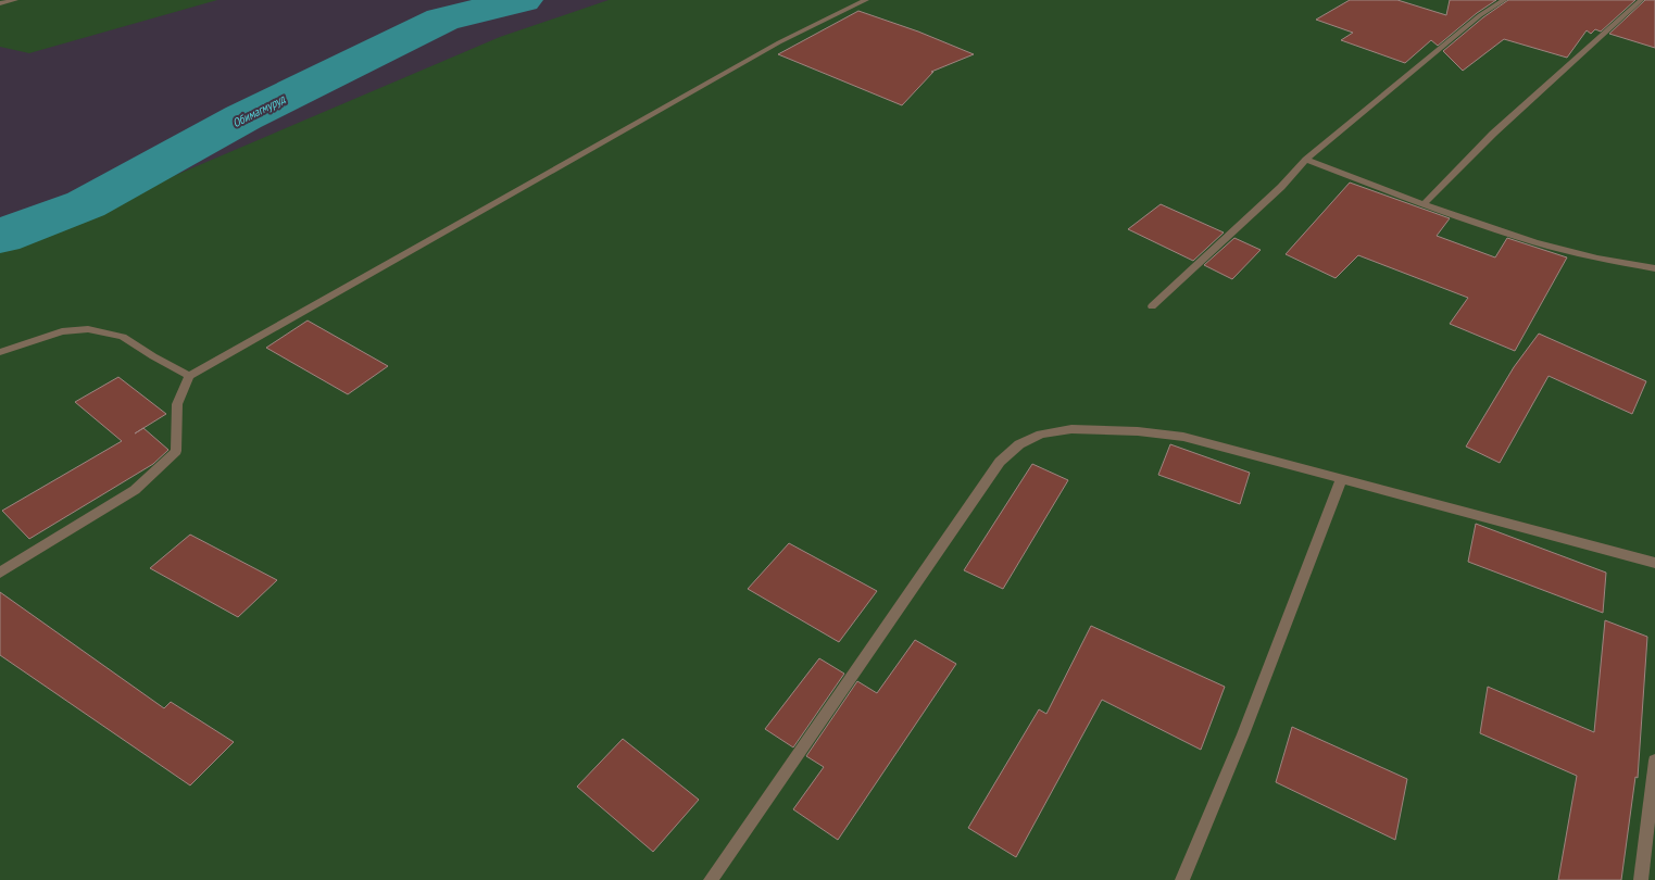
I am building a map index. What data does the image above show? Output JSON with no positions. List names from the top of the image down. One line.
{"water":["Обимагмуруд"]}
